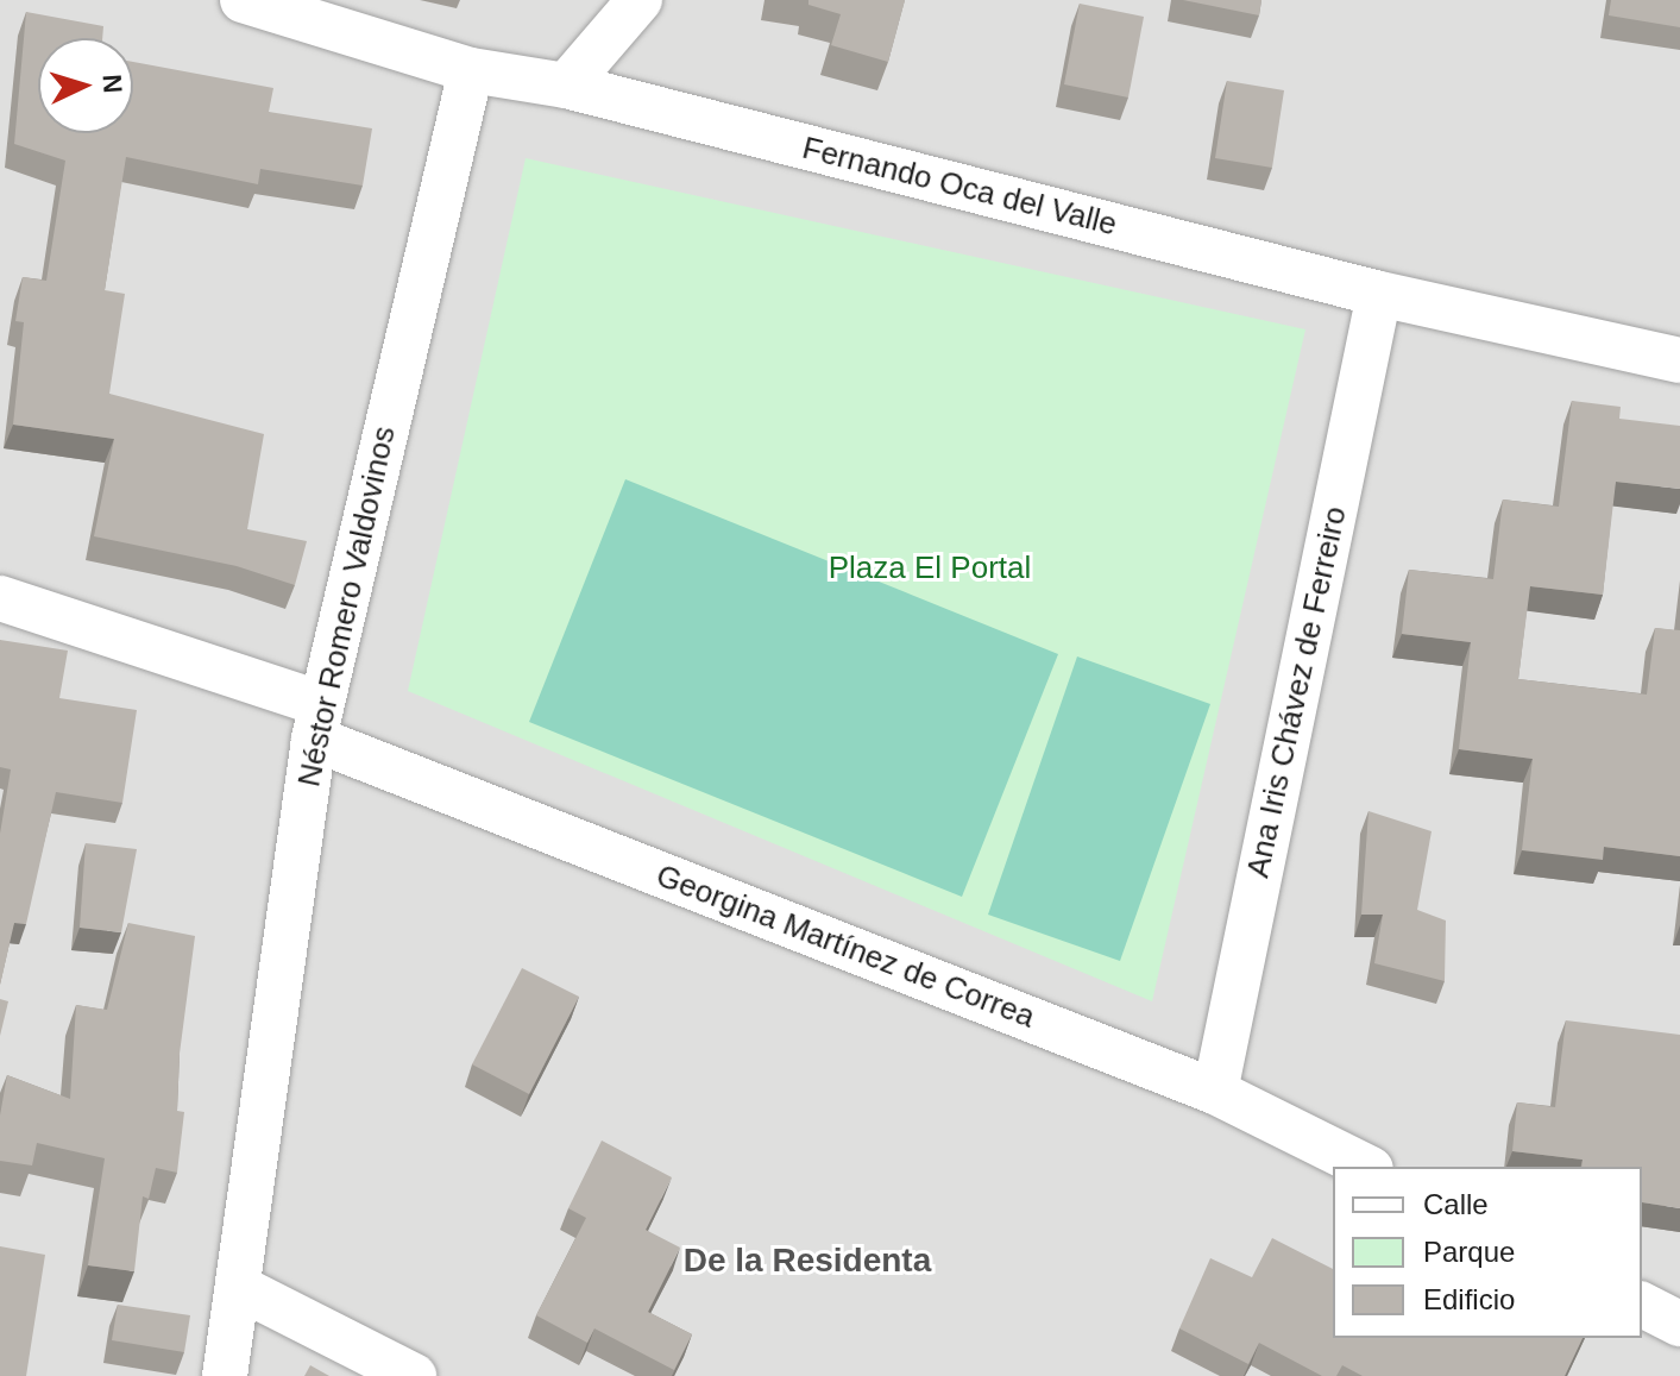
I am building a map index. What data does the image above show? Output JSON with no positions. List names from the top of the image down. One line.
{"streets":{"street":["Fernando Oca del Valle","Néstor Romero Valdovinos","Ana Iris Chávez de Ferreiro","Georgina Martínez de Correa"]},"crossings":[["Fernando Oca del Valle","Néstor Romero Valdovinos"],["Fernando Oca del Valle","Ana Iris Chávez de Ferreiro"],["Néstor Romero Valdovinos","Georgina Martínez de Correa"],["Ana Iris Chávez de Ferreiro","Georgina Martínez de Correa"]],"districts":["De la Residenta"],"parks":["Plaza El Portal"],"legend":["Calle","Parque","Edificio"],"north":"right"}
